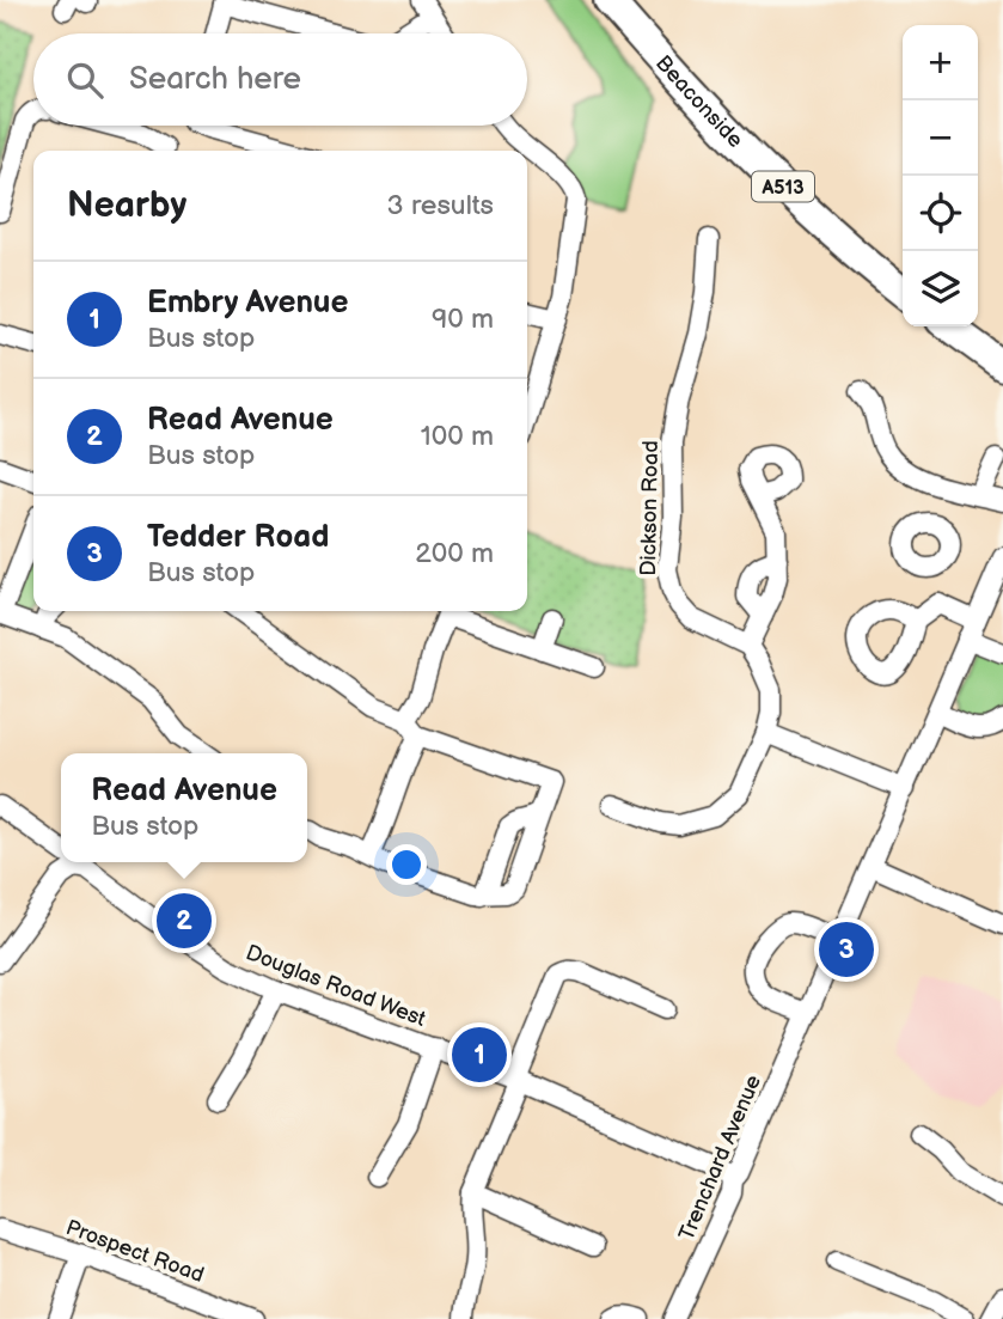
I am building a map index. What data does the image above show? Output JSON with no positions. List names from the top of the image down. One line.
{"streets":{"highway":["Beaconside","A513"],"street":["Dickson Road","Douglas Road West","Trenchard Avenue","Prospect Road"]},"crossings":[["Douglas Road West","Trenchard Avenue"]],"page":{"map_buttons":["+","−"],"search":"Search here","heading":["Nearby","3 results"],"list":[{"mark":"1","name":"Embry Avenue","note":"Bus stop","value":"90 m"},{"mark":"2","name":"Read Avenue","note":"Bus stop","value":"100 m"},{"mark":"3","name":"Tedder Road","note":"Bus stop","value":"200 m"}],"popup":["Read Avenue","Bus stop"],"pins":["2","3","1"]}}
